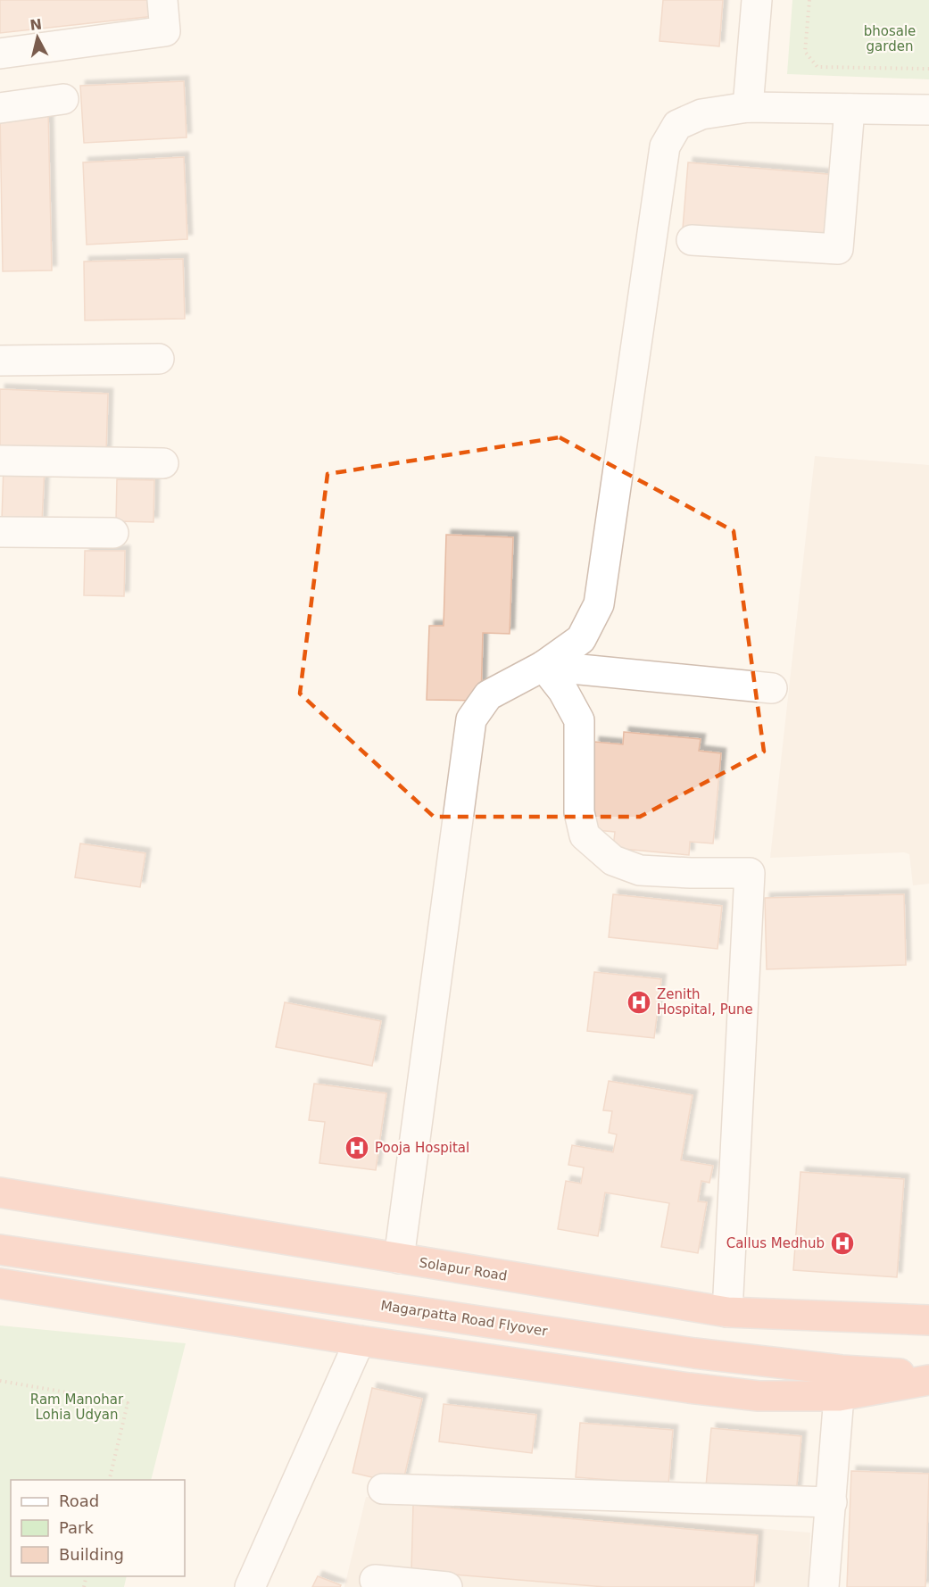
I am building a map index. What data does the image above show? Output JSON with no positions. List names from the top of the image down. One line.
{"streets":{"highway":["Solapur Road","Magarpatta Road Flyover"]},"parks":["bhosale garden","Ram Manohar Lohia Udyan"],"places":{"hospital":["Zenith Hospital, Pune","Pooja Hospital","Callus Medhub"]},"legend":["Road","Park","Building"],"north":"top"}
